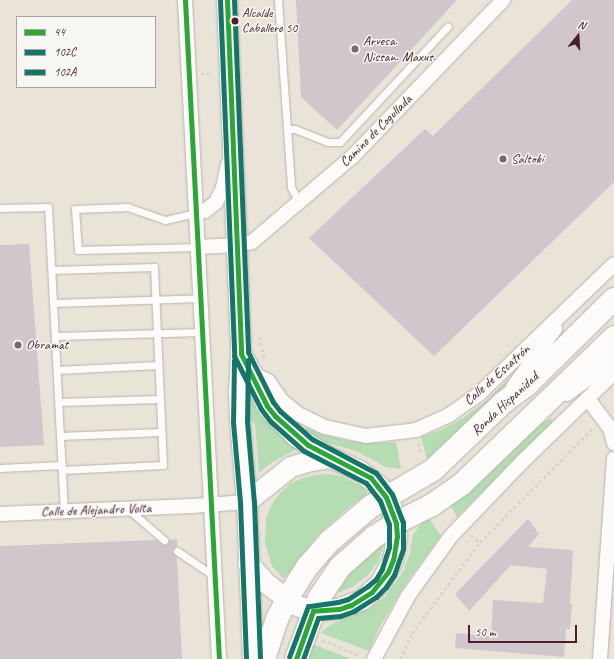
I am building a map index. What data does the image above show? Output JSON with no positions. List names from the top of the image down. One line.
{"streets":{"highway":["Ronda Hispanidad"],"street":["Camino de Cogullada","Calle de Escatrón","Calle de Alejandro Volta"]},"crossings":[["Calle de Escatrón","Ronda Hispanidad"]],"places":["Alcalde Caballero 50","Arvesa. Nissan. Maxus.","Saltoki","Obramat"],"lines":["transit line 44","transit line 102C","transit line 102A"],"legend":["44","102C","102A"],"scale_bar":"50 m","north":"top"}
